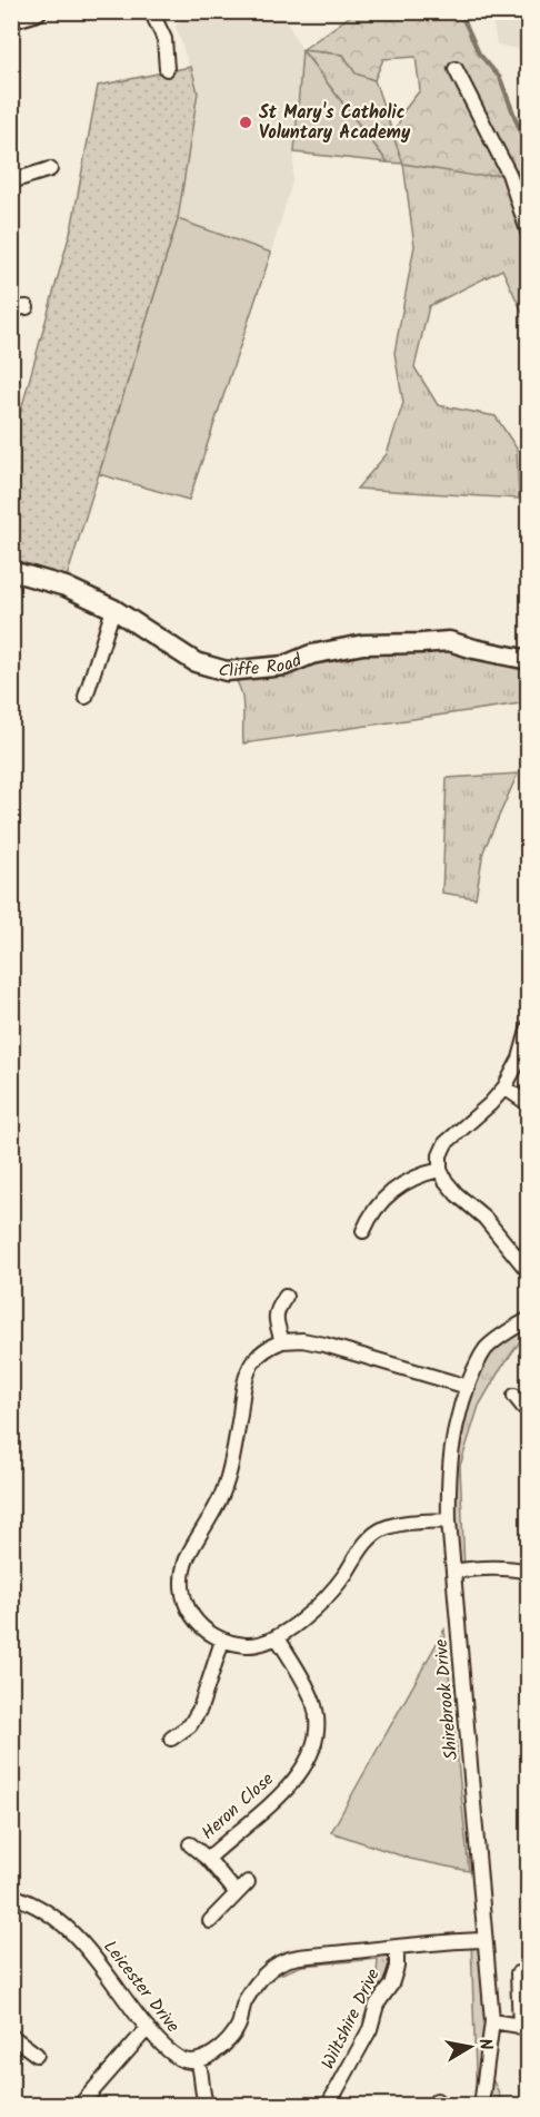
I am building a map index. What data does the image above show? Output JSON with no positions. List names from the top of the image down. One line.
{"streets":{"street":["Cliffe Road","Shirebrook Drive","Heron Close","Leicester Drive","Wiltshire Drive"]},"places":["St Mary's Catholic Voluntary Academy"],"north":"right"}
